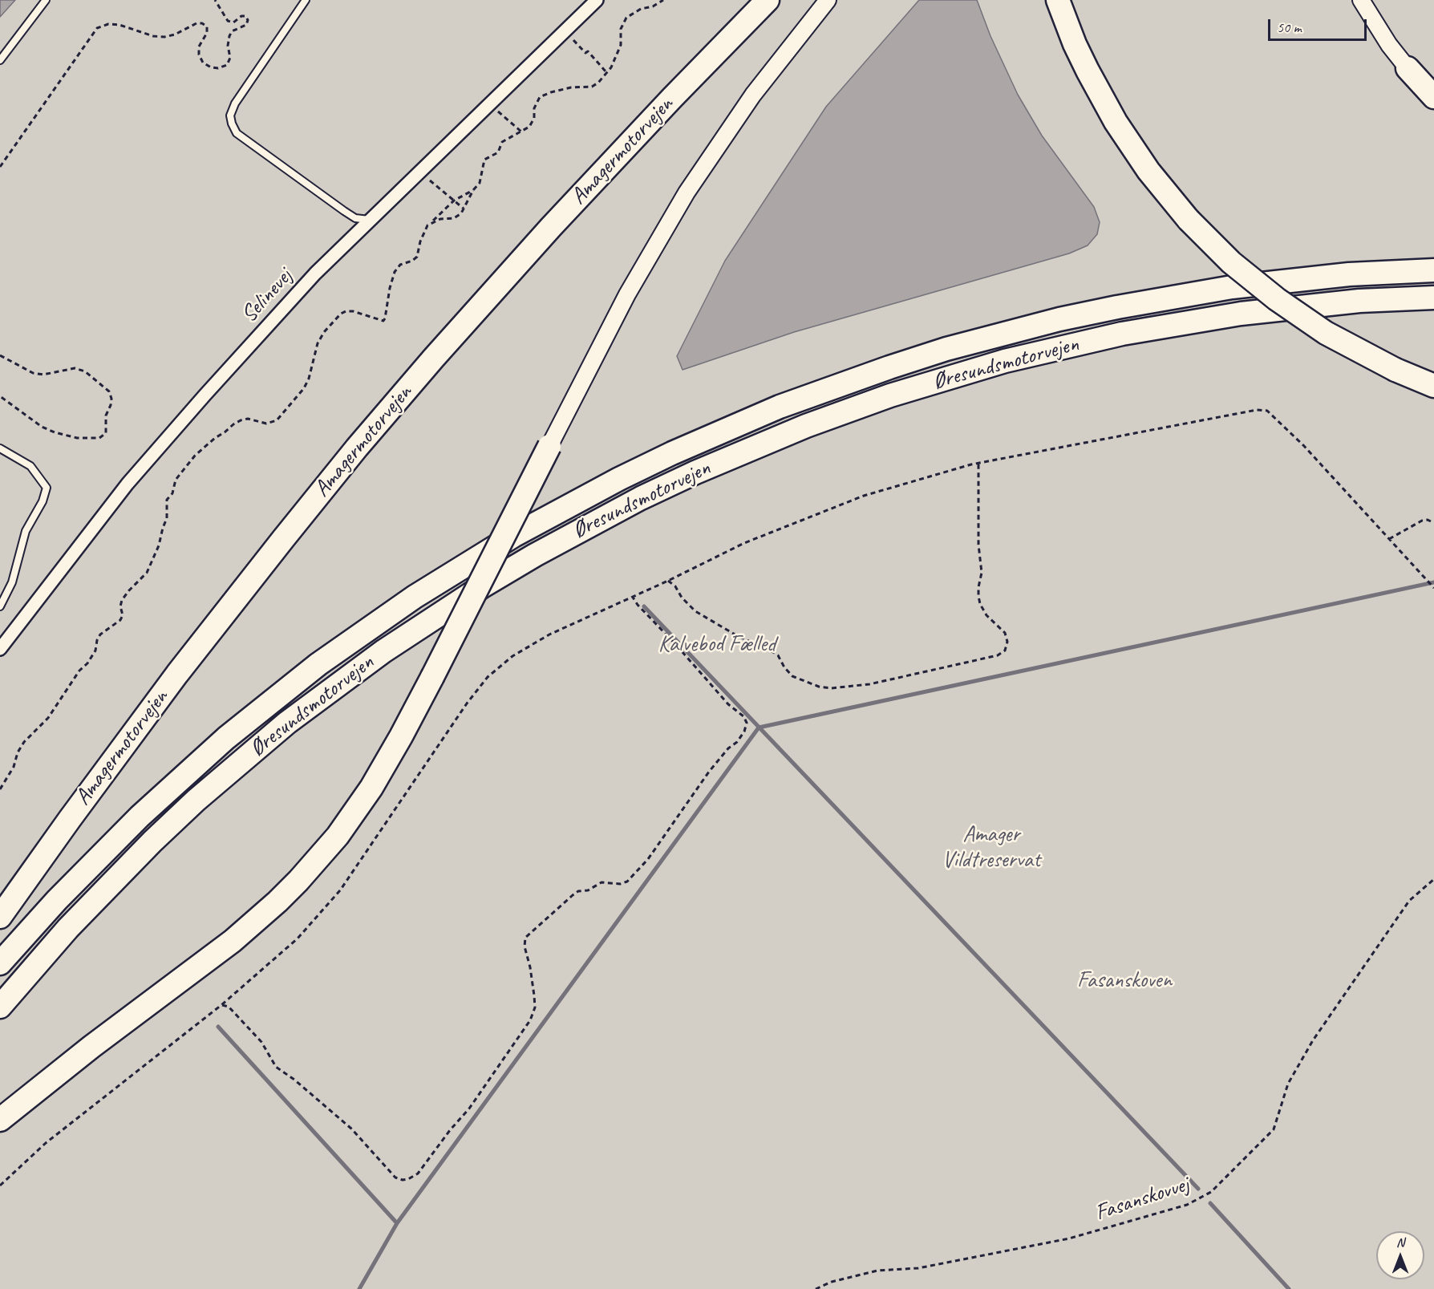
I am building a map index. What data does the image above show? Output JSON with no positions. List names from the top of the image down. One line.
{"streets":{"highway":["Amagermotorvejen","Øresundsmotorvejen"],"street":["Selinevej"],"path":["Fasanskovvej"]},"parks":["Kalvebod Fælled","Amager Vildtreservat","Fasanskoven"],"scale_bar":"50 m","north":"top"}
